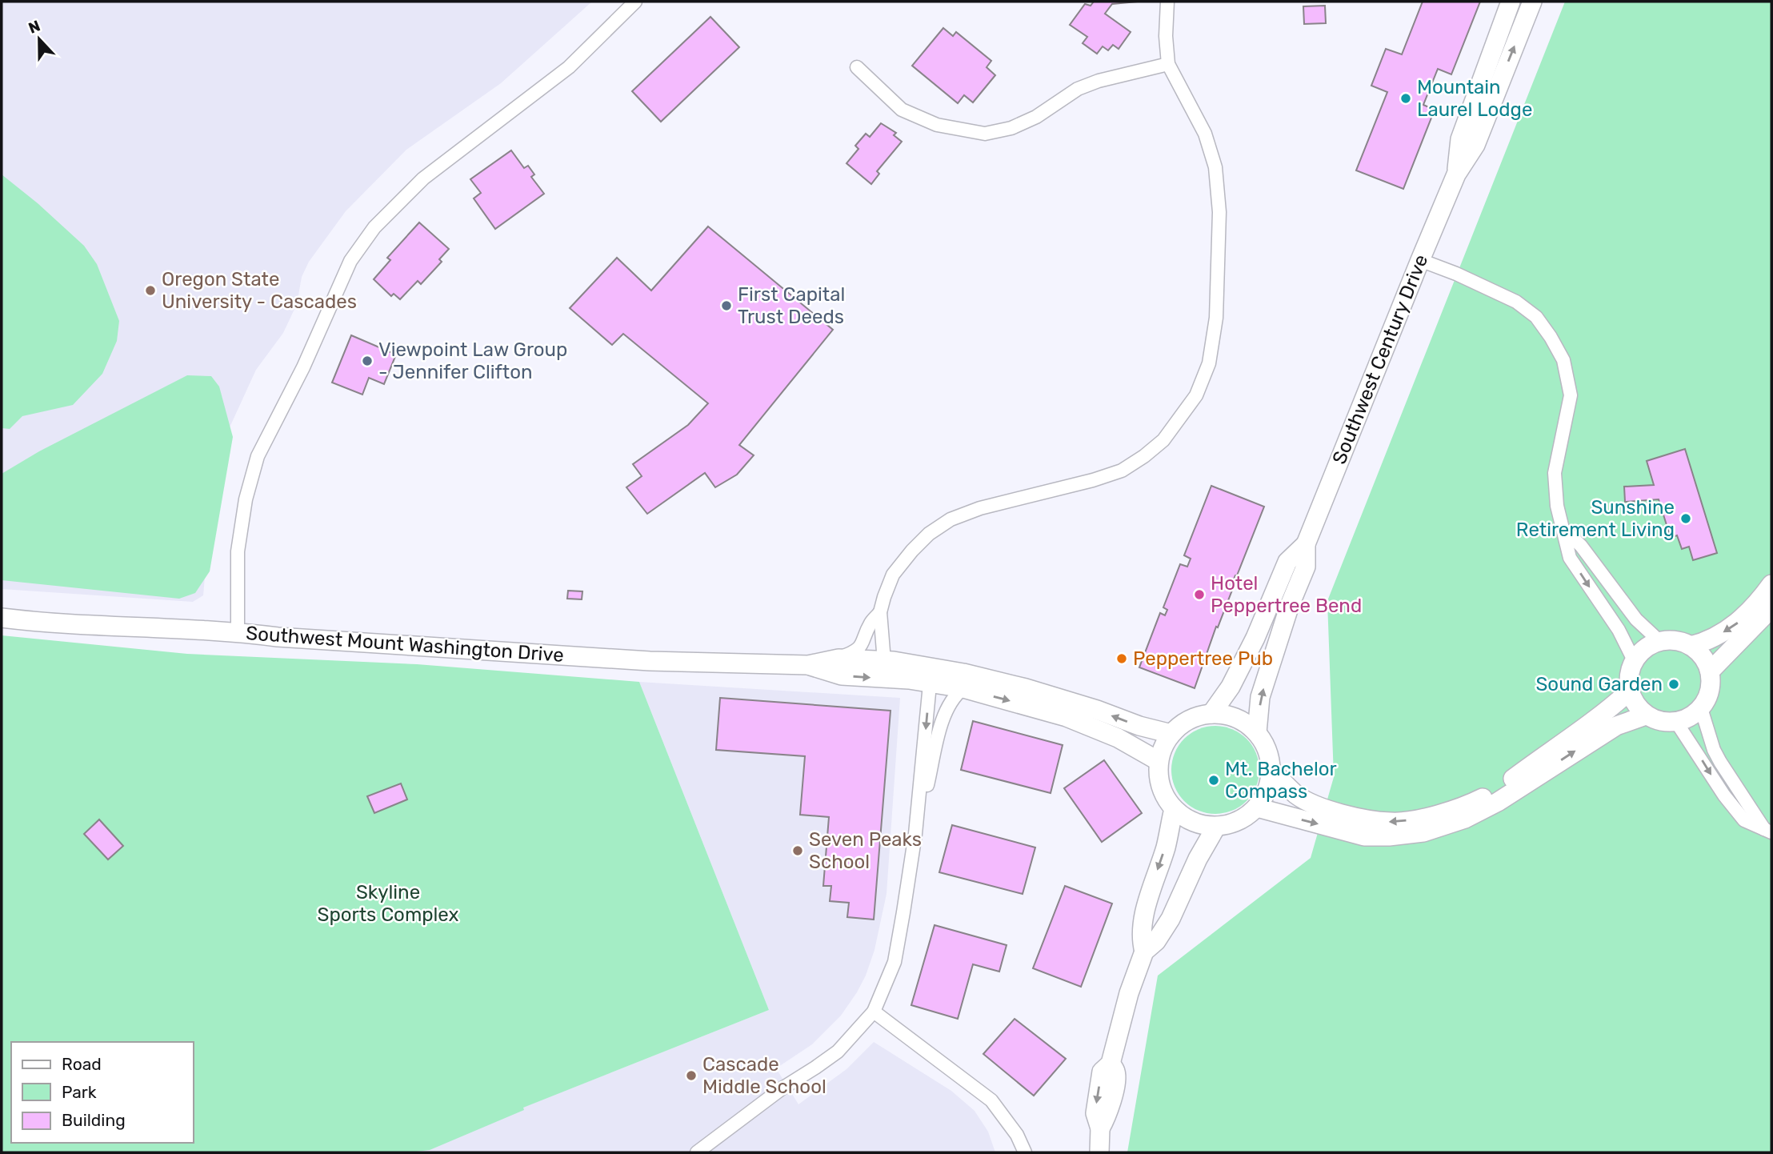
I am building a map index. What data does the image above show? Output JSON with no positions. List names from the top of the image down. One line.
{"streets":{"main road":["Southwest Century Drive","Southwest Mount Washington Drive"]},"crossings":[["Southwest Century Drive","Southwest Mount Washington Drive"]],"parks":["Skyline Sports Complex"],"places":["Mountain Laurel Lodge","Oregon State University - Cascades","First Capital Trust Deeds","Viewpoint Law Group - Jennifer Clifton","Sunshine Retirement Living","Hotel Peppertree Bend","Peppertree Pub","Sound Garden","Mt. Bachelor Compass","Seven Peaks School","Cascade Middle School"],"legend":["Road","Park","Building"],"north":"top"}
